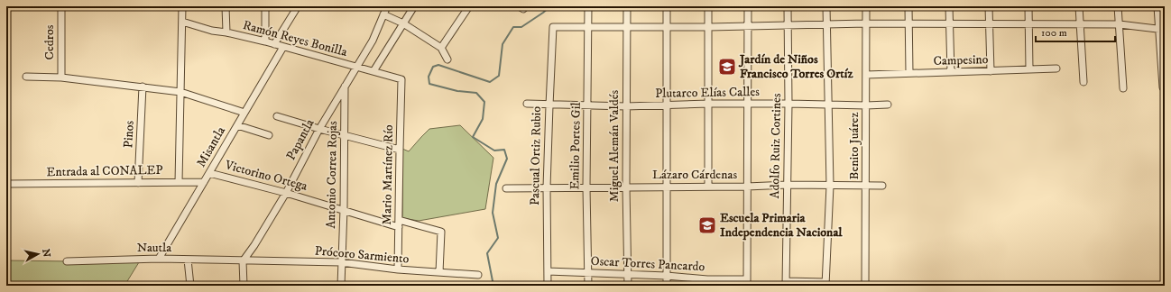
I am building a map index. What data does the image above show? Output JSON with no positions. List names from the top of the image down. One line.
{"streets":{"street":["Ramón Reyes Bonilla","Cedros","Campesino","Plutarco Elías Calles","Pinos","Papantla","Emilio Portes Gil","Miguel Alemán Valdés","Adolfo Ruiz Cortines","Benito Juárez","Misantla","Pascual Ortiz Rubio","Entrada al CONALEP","Antonio Correa Rojas","Mario Martínez Río","Lázaro Cárdenas","Victorino Ortega","Nautla","Prócoro Sarmiento","Oscar Torres Pancardo"]},"crossings":[["Ramón Reyes Bonilla","Papantla"],["Ramón Reyes Bonilla","Misantla"],["Ramón Reyes Bonilla","Mario Martínez Río"],["Campesino","Benito Juárez"],["Plutarco Elías Calles","Emilio Portes Gil"],["Plutarco Elías Calles","Miguel Alemán Valdés"],["Plutarco Elías Calles","Adolfo Ruiz Cortines"],["Plutarco Elías Calles","Benito Juárez"],["Plutarco Elías Calles","Pascual Ortiz Rubio"],["Pinos","Entrada al CONALEP"],["Papantla","Antonio Correa Rojas"],["Papantla","Victorino Ortega"],["Papantla","Nautla"],["Papantla","Prócoro Sarmiento"],["Emilio Portes Gil","Pascual Ortiz Rubio"],["Emilio Portes Gil","Lázaro Cárdenas"],["Emilio Portes Gil","Oscar Torres Pancardo"],["Miguel Alemán Valdés","Lázaro Cárdenas"],["Miguel Alemán Valdés","Oscar Torres Pancardo"],["Adolfo Ruiz Cortines","Lázaro Cárdenas"],["Benito Juárez","Lázaro Cárdenas"],["Misantla","Entrada al CONALEP"],["Misantla","Victorino Ortega"],["Misantla","Nautla"],["Pascual Ortiz Rubio","Lázaro Cárdenas"],["Pascual Ortiz Rubio","Oscar Torres Pancardo"],["Antonio Correa Rojas","Victorino Ortega"],["Antonio Correa Rojas","Prócoro Sarmiento"],["Mario Martínez Río","Victorino Ortega"],["Mario Martínez Río","Prócoro Sarmiento"],["Victorino Ortega","Prócoro Sarmiento"],["Nautla","Prócoro Sarmiento"]],"places":{"school or university":["Jardín de Niños Francisco Torres Ortíz","Escuela Primaria Independencia Nacional"]},"scale_bar":"100 m","north":"right"}
